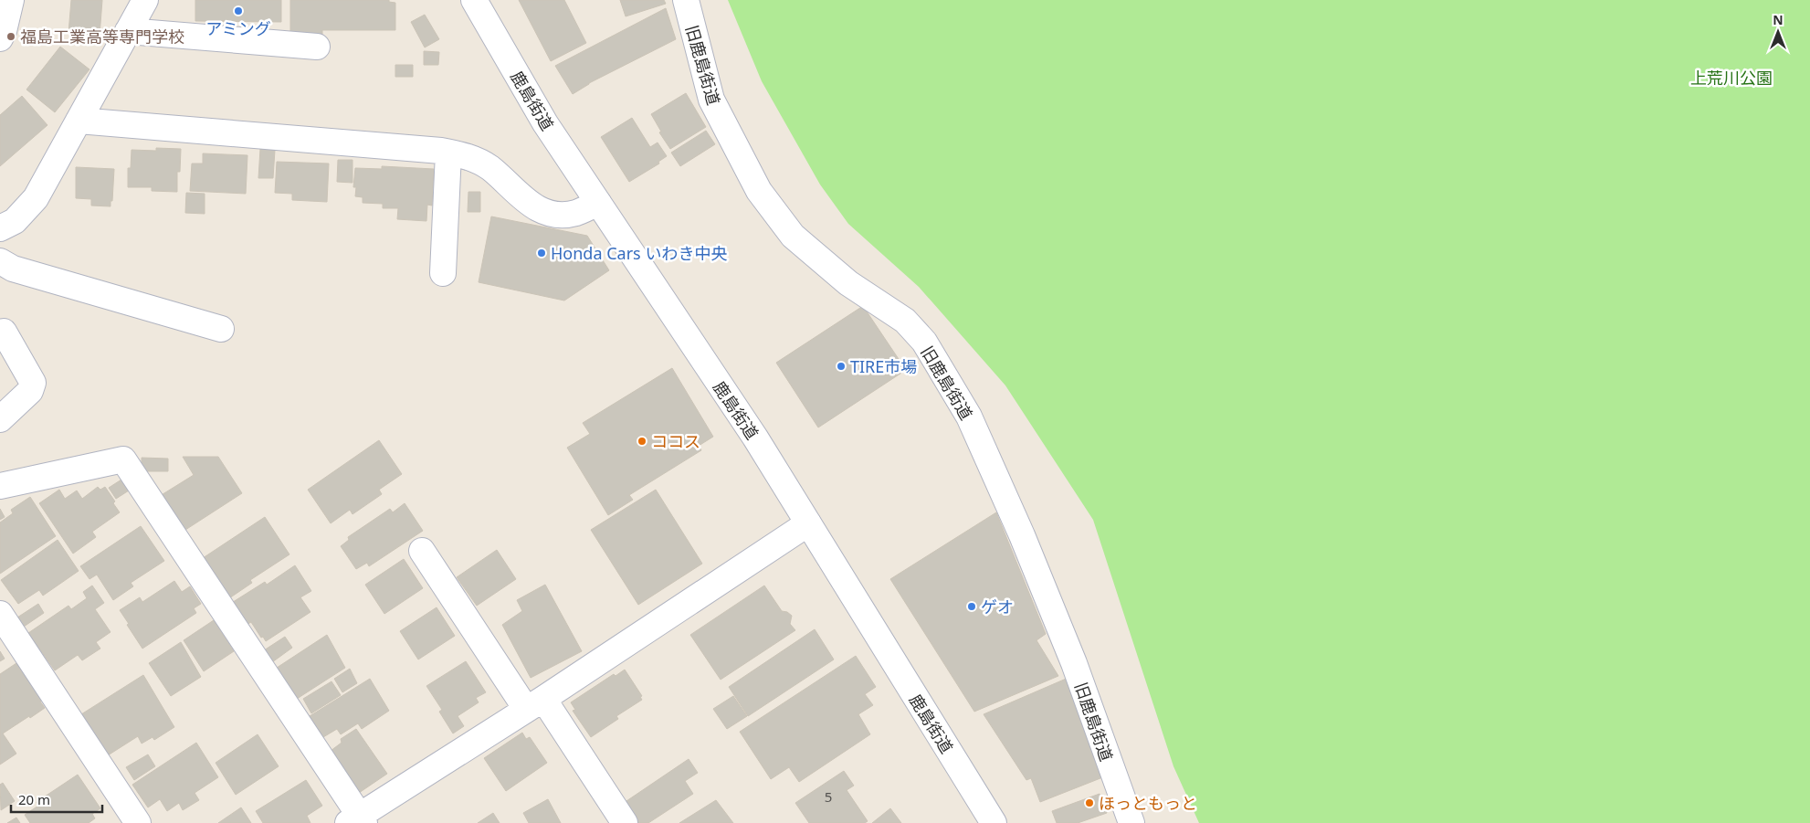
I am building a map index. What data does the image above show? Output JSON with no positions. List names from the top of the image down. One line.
{"streets":{"street":["旧鹿島街道","鹿島街道"]},"parks":["上荒川公園"],"places":["アミング","福島工業高等専門学校","Honda Cars いわき中央","TIRE市場","ココス","ゲオ","ほっともっと"],"house_numbers":["5"],"scale_bar":"20 m","north":"top"}
